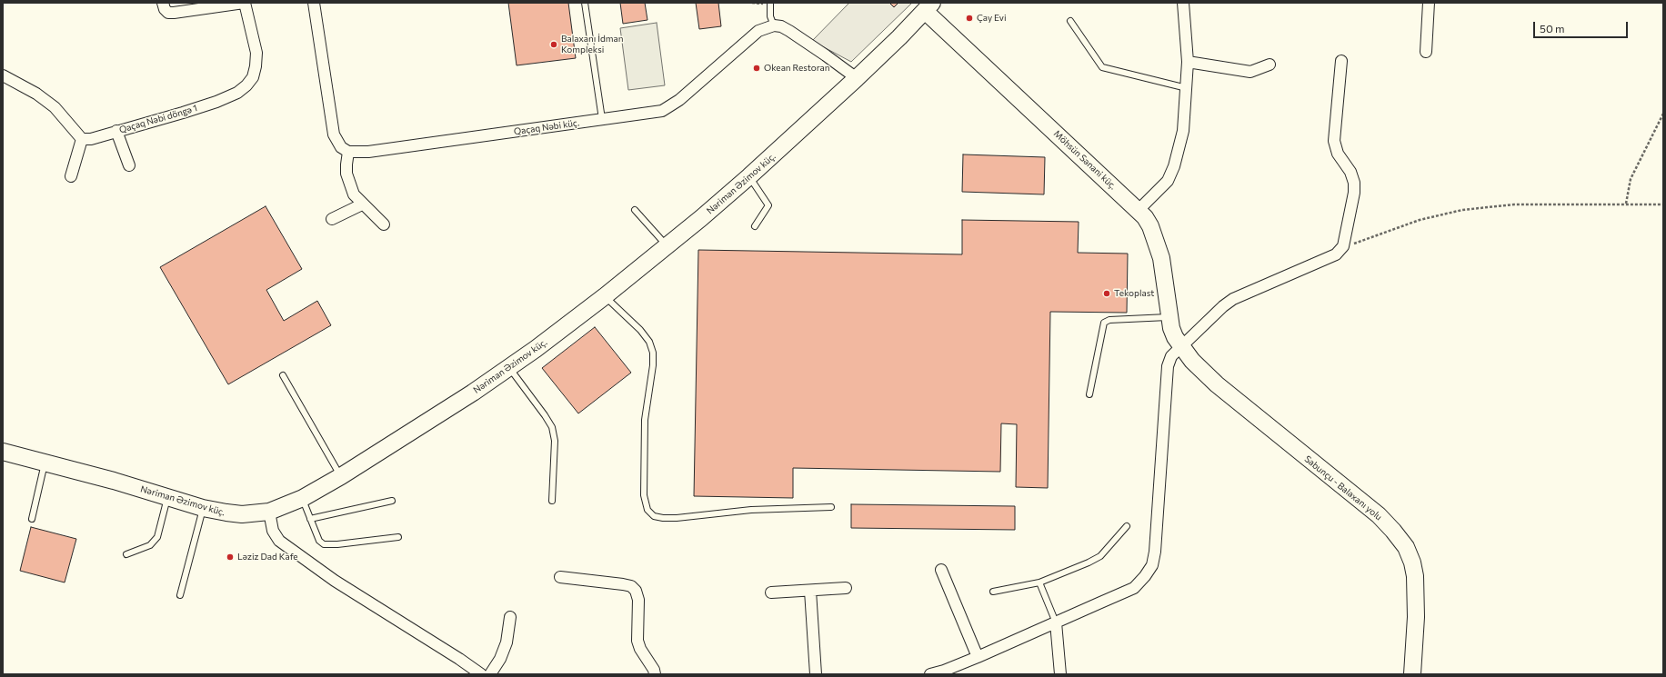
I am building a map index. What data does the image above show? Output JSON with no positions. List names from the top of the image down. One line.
{"streets":{"main road":["Möhsün Sənani küç.","Nəriman Əzimov küç.","Sabunçu - Balaxanı yolu"],"street":["Qaçaq Nəbi döngə 1","Qaçaq Nəbi küç."]},"crossings":[["Möhsün Sənani küç.","Nəriman Əzimov küç."],["Möhsün Sənani küç.","Sabunçu - Balaxanı yolu"]],"places":["Çay Evi","Balaxanı İdman Kompleksi","Okean Restoran","Tekoplast","Ləziz Dad Kafe"],"scale_bar":"50 m"}
